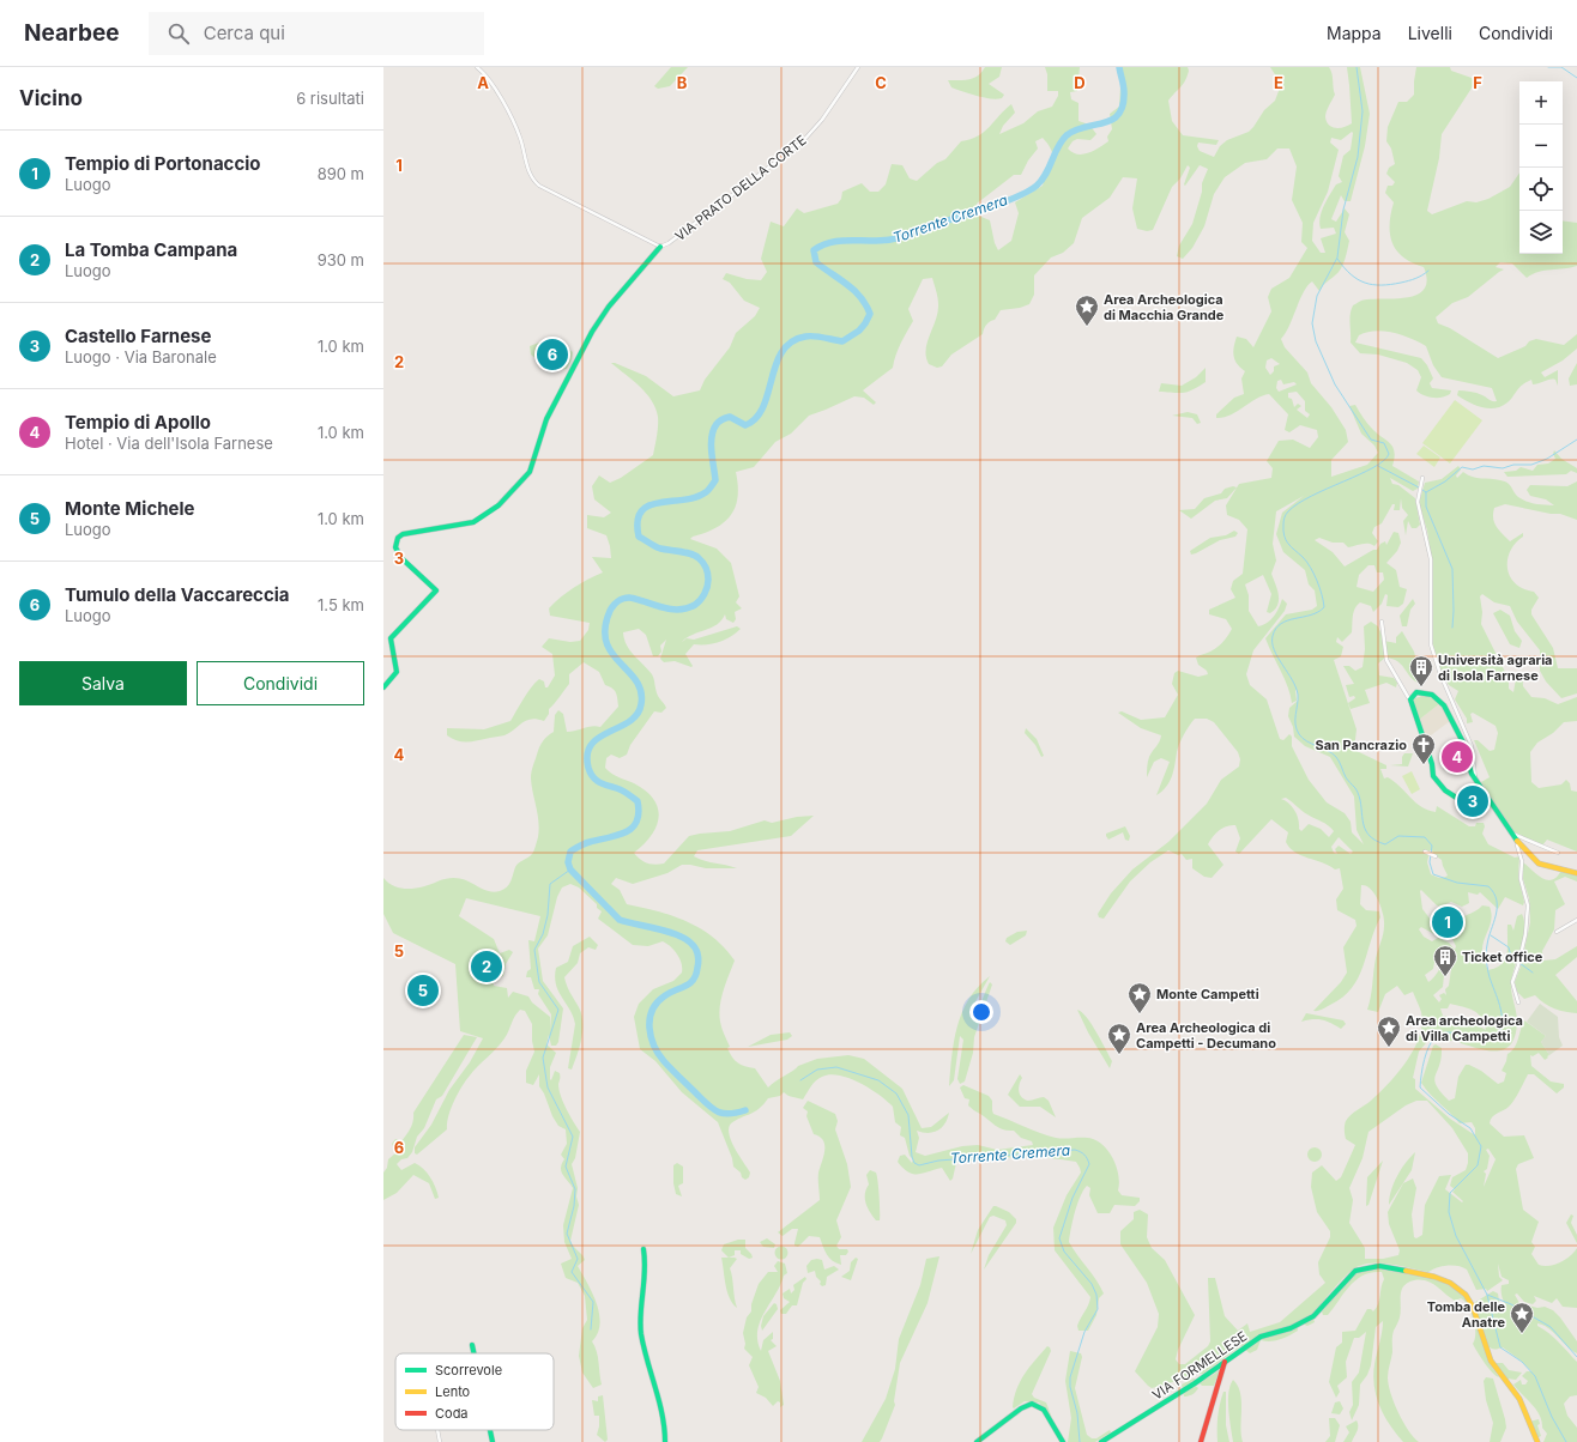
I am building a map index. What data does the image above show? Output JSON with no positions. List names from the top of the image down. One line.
{"streets":{"street":["VIA PRATO DELLA CORTE","VIA FORMELLESE"]},"water":["Torrente Cremera"],"places":{"place":["Area Archeologica di Macchia Grande","Monte Campetti","Area archeologica di Villa Campetti","Area Archeologica di Campetti - Decumano","Tomba delle Anatre"],"building":["Università agraria di Isola Farnese","Ticket office"],"church":["San Pancrazio"]},"legend":["Scorrevole","Lento","Coda"],"page":{"header":"Nearbee","search":"Cerca qui","nav":["Mappa","Livelli","Condividi"],"heading":["Vicino","6 risultati"],"map_buttons":["+","−"],"list":[{"mark":"1","name":"Tempio di Portonaccio","note":"Luogo","value":"890 m"},{"mark":"2","name":"La Tomba Campana","note":"Luogo","value":"930 m"},{"mark":"3","name":"Castello Farnese","note":"Luogo · Via Baronale","value":"1.0 km"},{"mark":"4","name":"Tempio di Apollo","note":"Hotel · Via dell'Isola Farnese","value":"1.0 km"},{"mark":"5","name":"Monte Michele","note":"Luogo","value":"1.0 km"},{"mark":"6","name":"Tumulo della Vaccareccia","note":"Luogo","value":"1.5 km"}],"pins":["6","4","3","1","2","5"],"buttons":["Salva","Condividi"]},"grid":{"columns":["A","B","C","D","E","F"],"rows":["1","2","3","4","5","6"]}}
